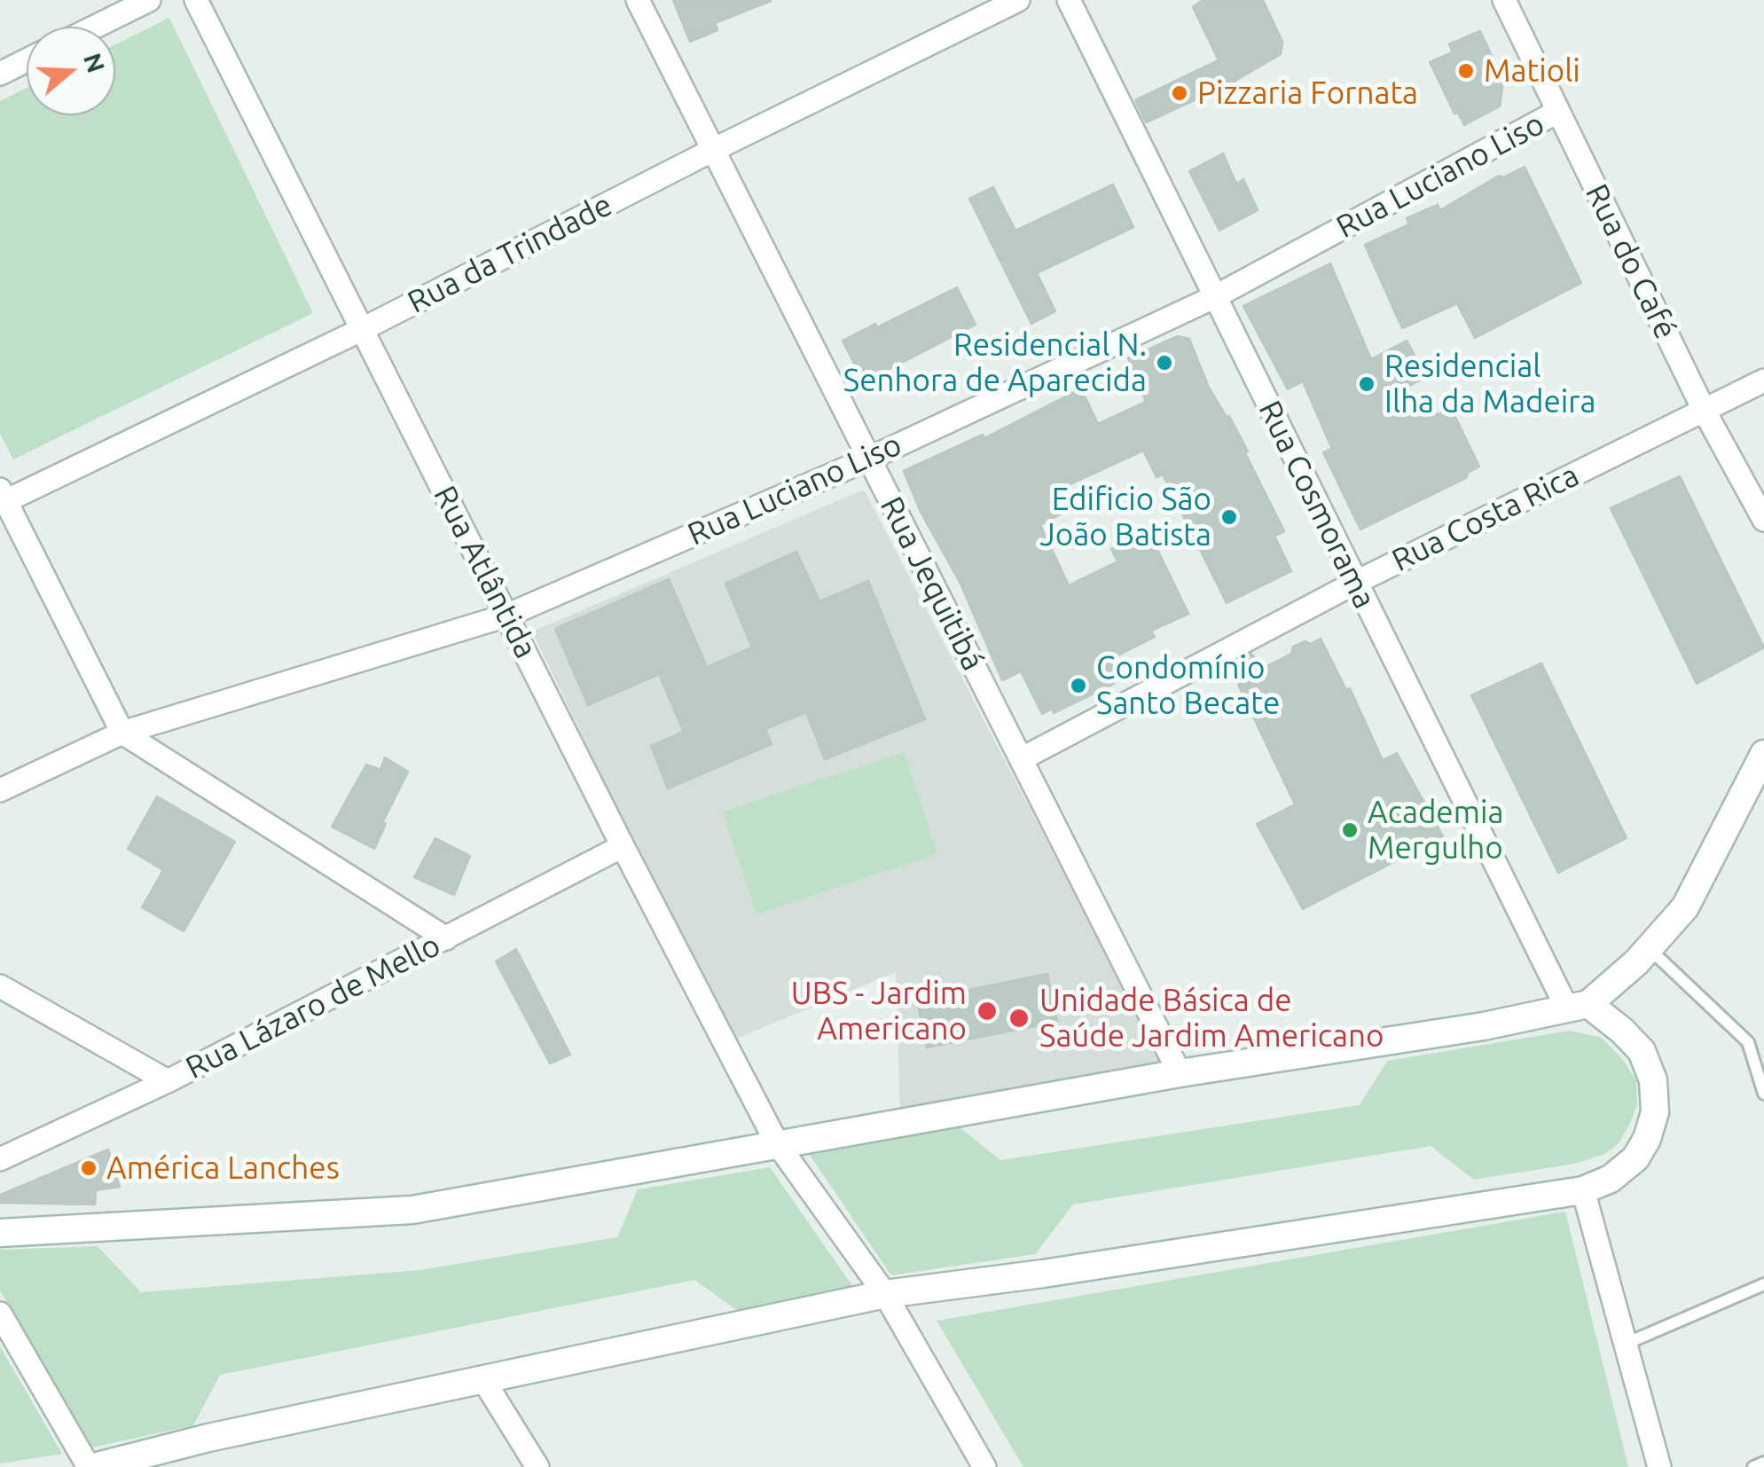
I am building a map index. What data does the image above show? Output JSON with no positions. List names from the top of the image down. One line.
{"streets":{"street":["Rua Luciano Liso","Rua da Trindade","Rua do Café","Rua Cosmorama","Rua Costa Rica","Rua Atlântida","Rua Jequitibá","Rua Lázaro de Mello"]},"crossings":[["Rua Luciano Liso","Rua do Café"],["Rua Luciano Liso","Rua Cosmorama"],["Rua Luciano Liso","Rua Atlântida"],["Rua Luciano Liso","Rua Jequitibá"],["Rua da Trindade","Rua Atlântida"],["Rua da Trindade","Rua Jequitibá"],["Rua do Café","Rua Costa Rica"],["Rua Cosmorama","Rua Costa Rica"],["Rua Costa Rica","Rua Jequitibá"],["Rua Atlântida","Rua Lázaro de Mello"]],"places":["Matioli","Pizzaria Fornata","Residencial N. Senhora de Aparecida","Residencial Ilha da Madeira","Edificio São João Batista","Condomínio Santo Becate","Academia Mergulho","UBS - Jardim Americano","Unidade Básica de Saúde Jardim Americano","América Lanches"],"north":"right"}
